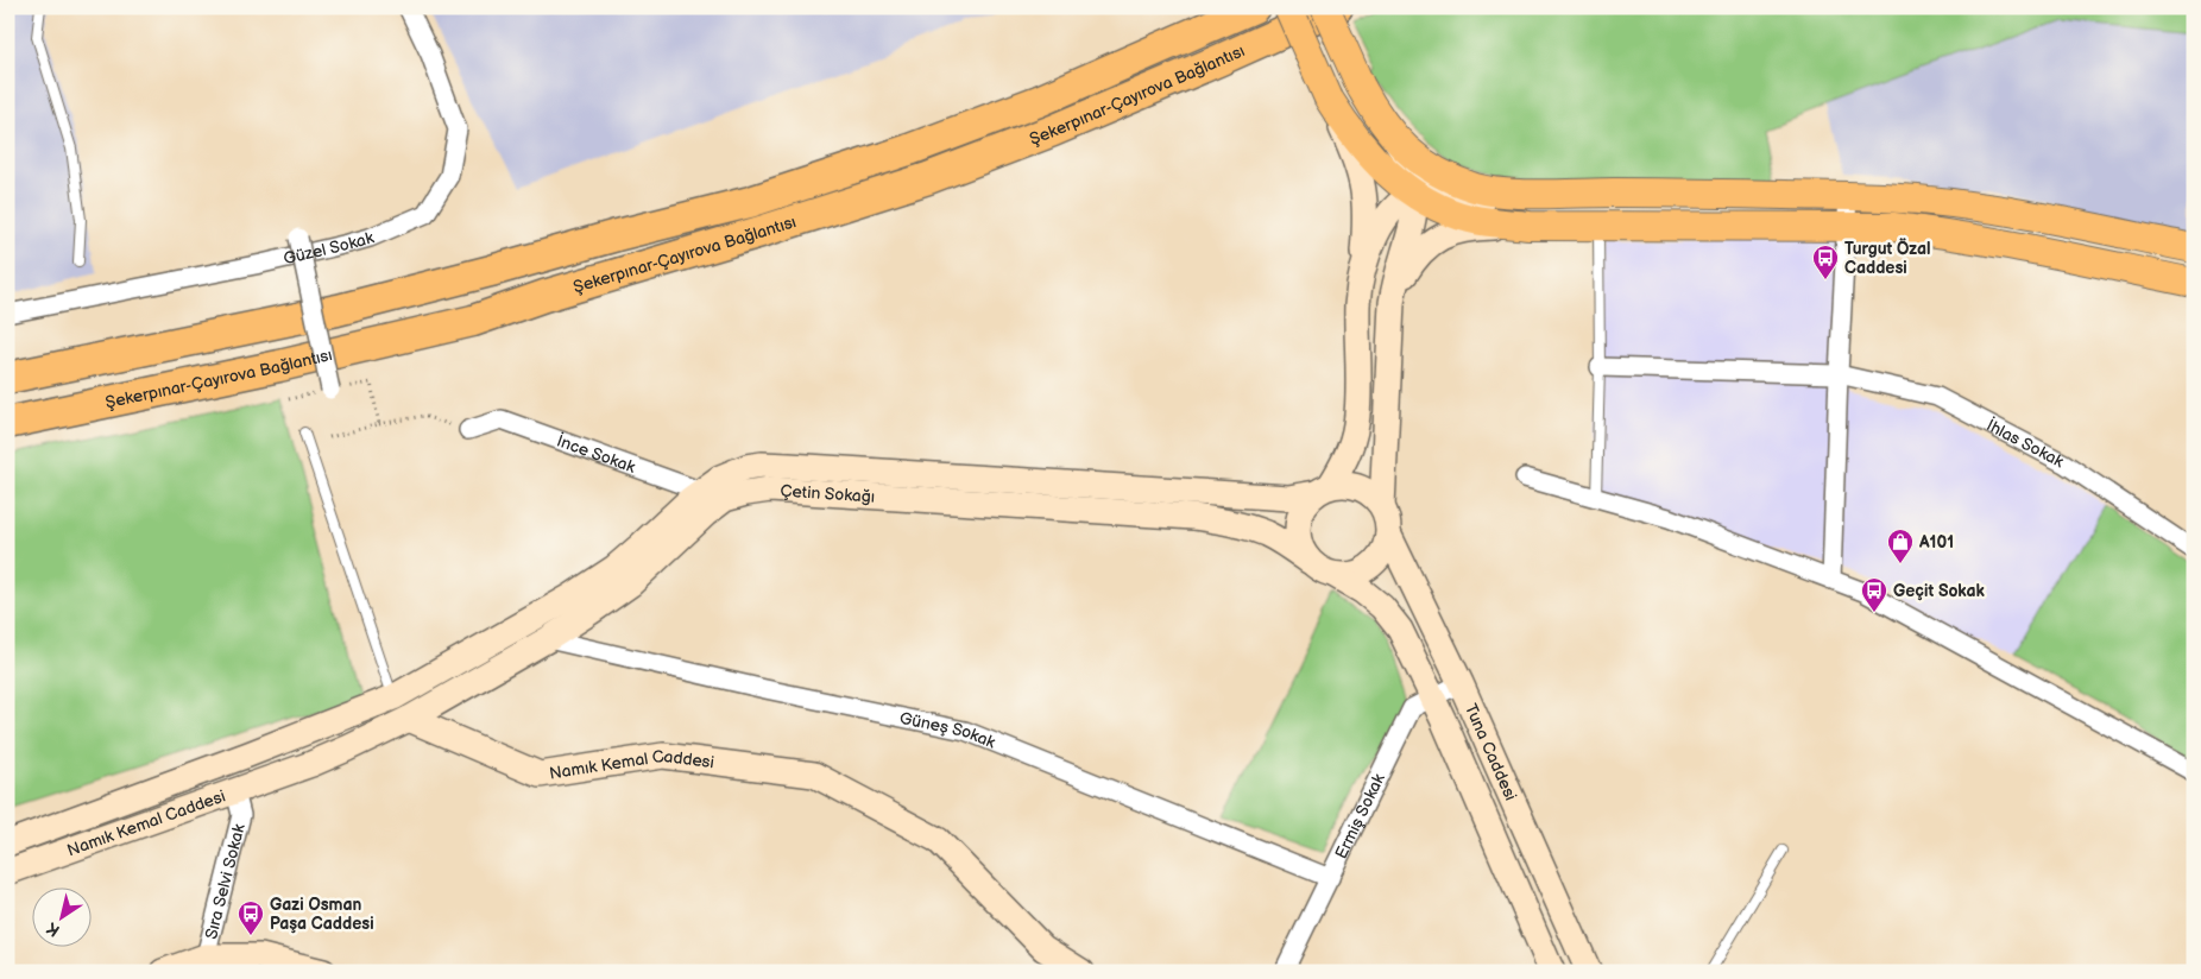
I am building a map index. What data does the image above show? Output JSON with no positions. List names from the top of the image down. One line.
{"streets":{"highway":["Şekerpınar-Çayırova Bağlantısı"],"street":["Güzel Sokak","İhlas Sokak","İnce Sokak","Çetin Sokağı","Güneş Sokak","Tuna Caddesi","Namık Kemal Caddesi","Ermiş Sokak","Sıra Selvi Sokak"]},"crossings":[["İnce Sokak","Çetin Sokağı"],["İnce Sokak","Namık Kemal Caddesi"],["Çetin Sokağı","Güneş Sokak"],["Çetin Sokağı","Tuna Caddesi"],["Çetin Sokağı","Namık Kemal Caddesi"],["Güneş Sokak","Ermiş Sokak"],["Tuna Caddesi","Ermiş Sokak"],["Namık Kemal Caddesi","Sıra Selvi Sokak"]],"places":{"bus stop":["Turgut Özal Caddesi","Geçit Sokak","Gazi Osman Paşa Caddesi"],"shop":["A101"]},"north":"bottom left"}
